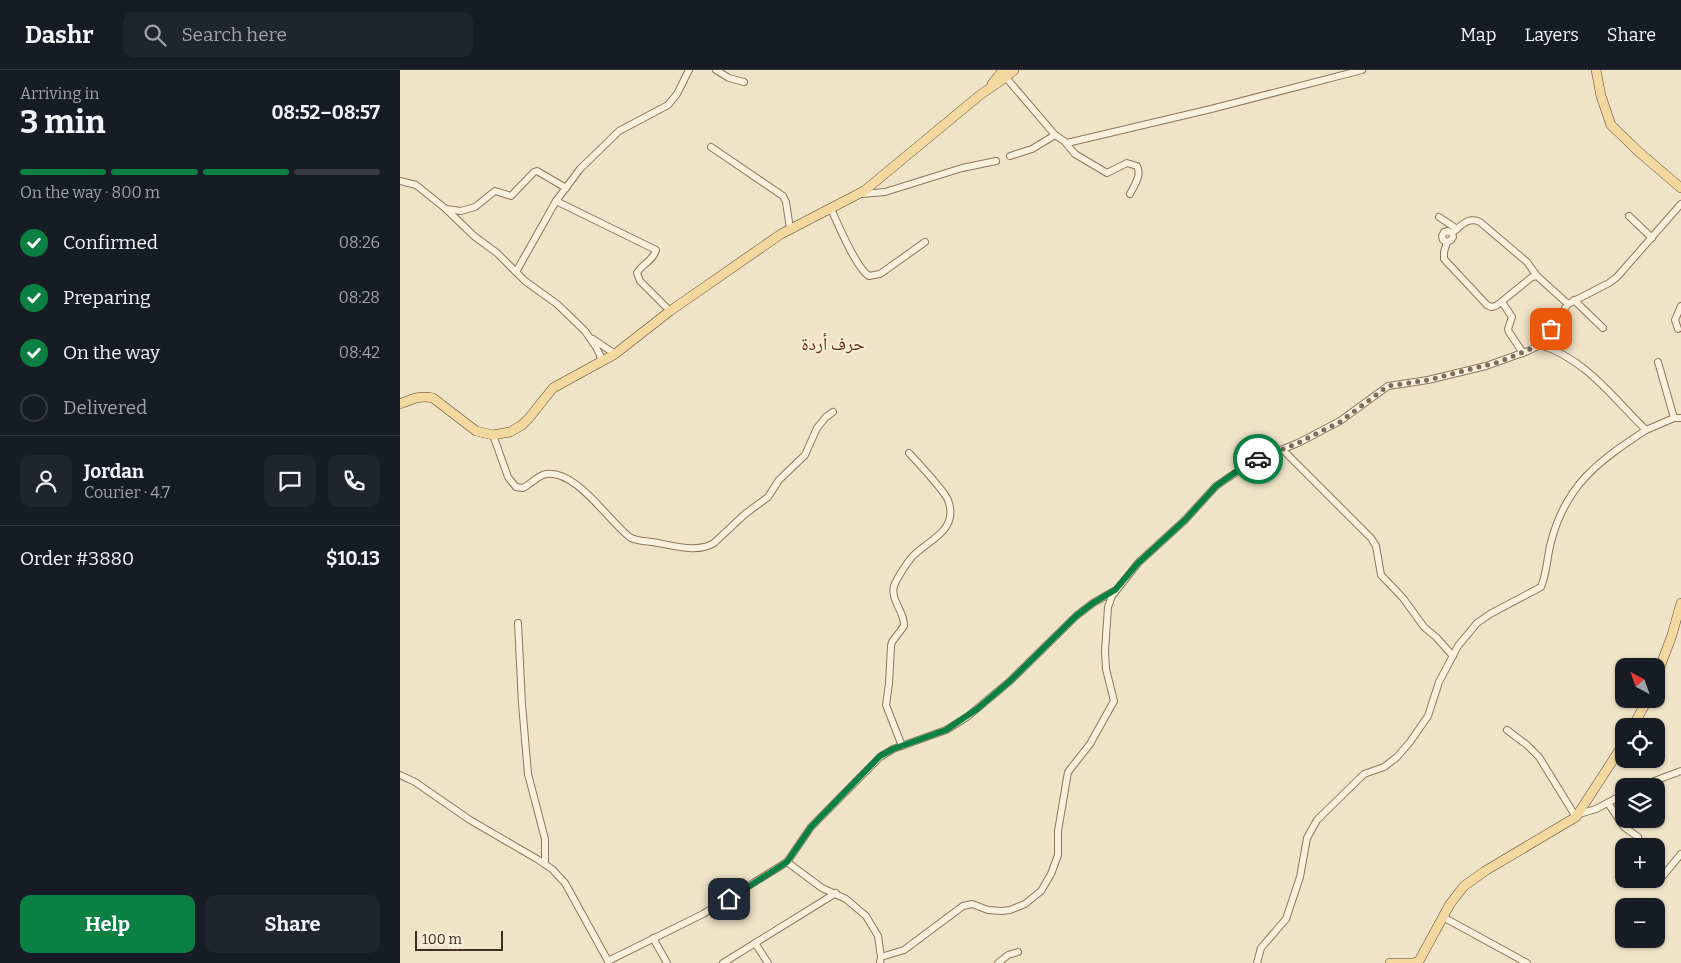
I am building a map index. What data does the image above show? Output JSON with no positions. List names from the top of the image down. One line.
{"districts":["حرف أردة"],"scale_bar":"100 m","north":"top left","page":{"header":"Dashr","search":"Search here","nav":["Map","Layers","Share"],"heading":["3 min","Arriving in","08:52–08:57"],"panel":["Jordan","Courier · 4.7","Order #3880","$10.13"],"bar":"On the way · 800 m","list":[["Confirmed","08:26"],["Preparing","08:28"],["On the way","08:42"],"Delivered"],"map_buttons":["+","−"],"buttons":["Help","Share"],"scale":"100 m"}}
